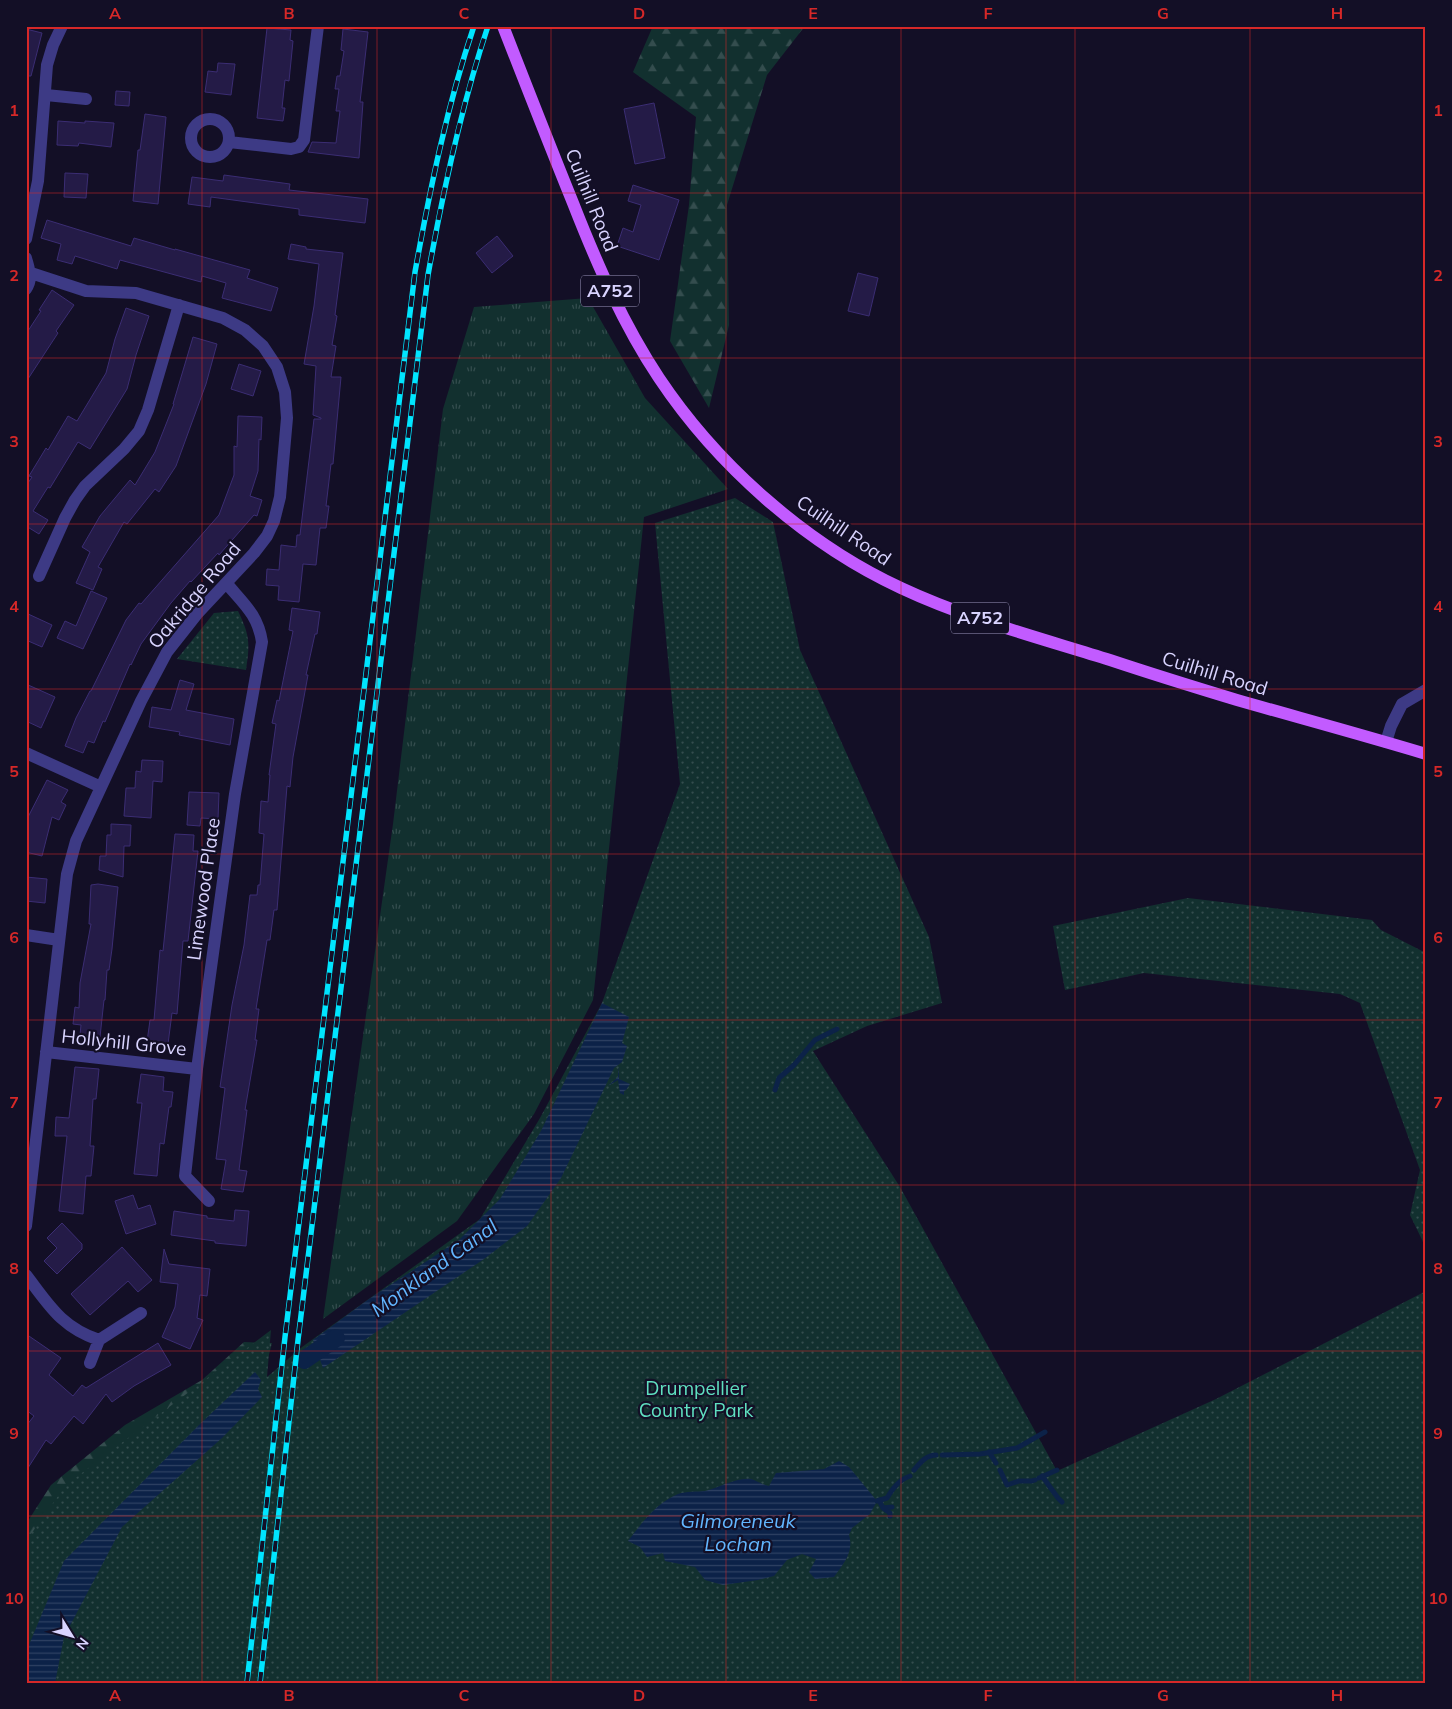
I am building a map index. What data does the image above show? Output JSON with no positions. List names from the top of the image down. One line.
{"streets":{"main road":["Cuilhill Road","A752"],"street":["Oakridge Road","Limewood Place","Hollyhill Grove"]},"crossings":[["Oakridge Road","Limewood Place"],["Oakridge Road","Hollyhill Grove"],["Limewood Place","Hollyhill Grove"]],"water":["Monkland Canal","Gilmoreneuk Lochan"],"parks":["Drumpellier Country Park"],"north":"bottom right","grid":{"columns":["A","B","C","D","E","F","G","H"],"rows":["1","2","3","4","5","6","7","8","9","10"]}}
